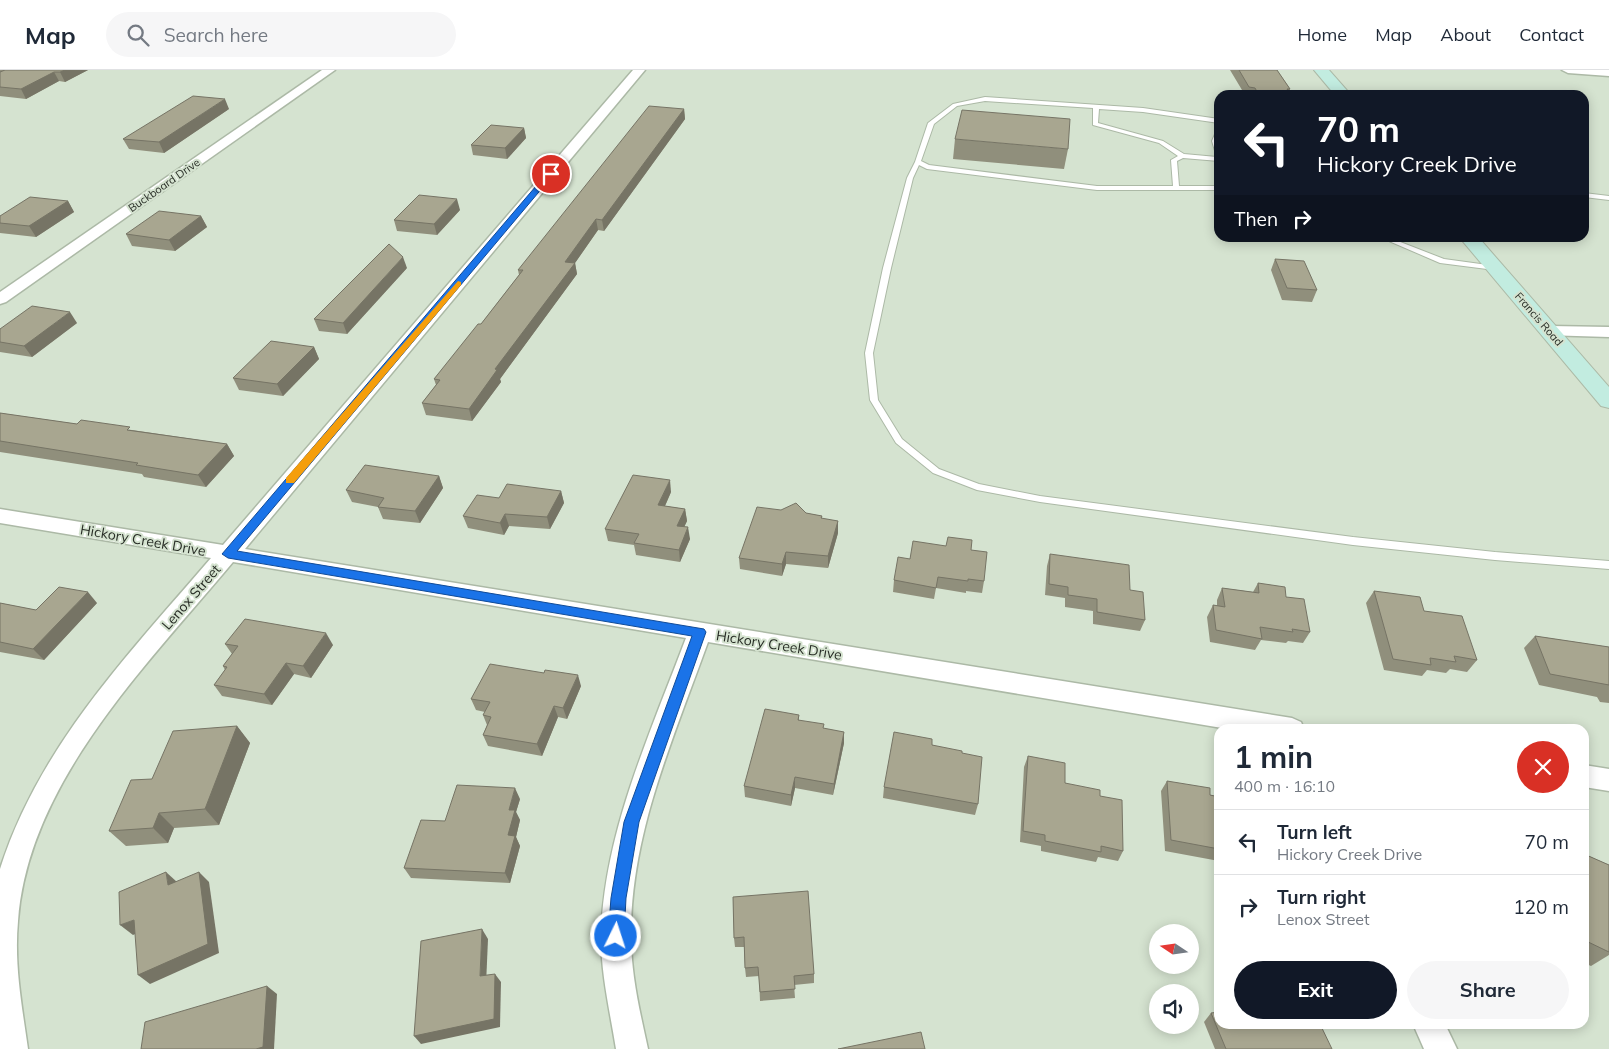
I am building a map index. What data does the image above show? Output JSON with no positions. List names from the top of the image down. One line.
{"streets":{"street":["Buckboard Drive","Francis Road","Hickory Creek Drive","Lenox Street"]},"crossings":[["Hickory Creek Drive","Lenox Street"]],"north":"left","page":{"header":"Map","search":"Search here","nav":["Home","Map","About","Contact"],"turn":["70 m","Hickory Creek Drive"],"then":"Then","heading":["1 min","400 m · 16:10"],"list":[{"name":"Turn left","note":"Hickory Creek Drive","value":"70 m"},{"name":"Turn right","note":"Lenox Street","value":"120 m"}],"buttons":["Exit","Share"]}}
